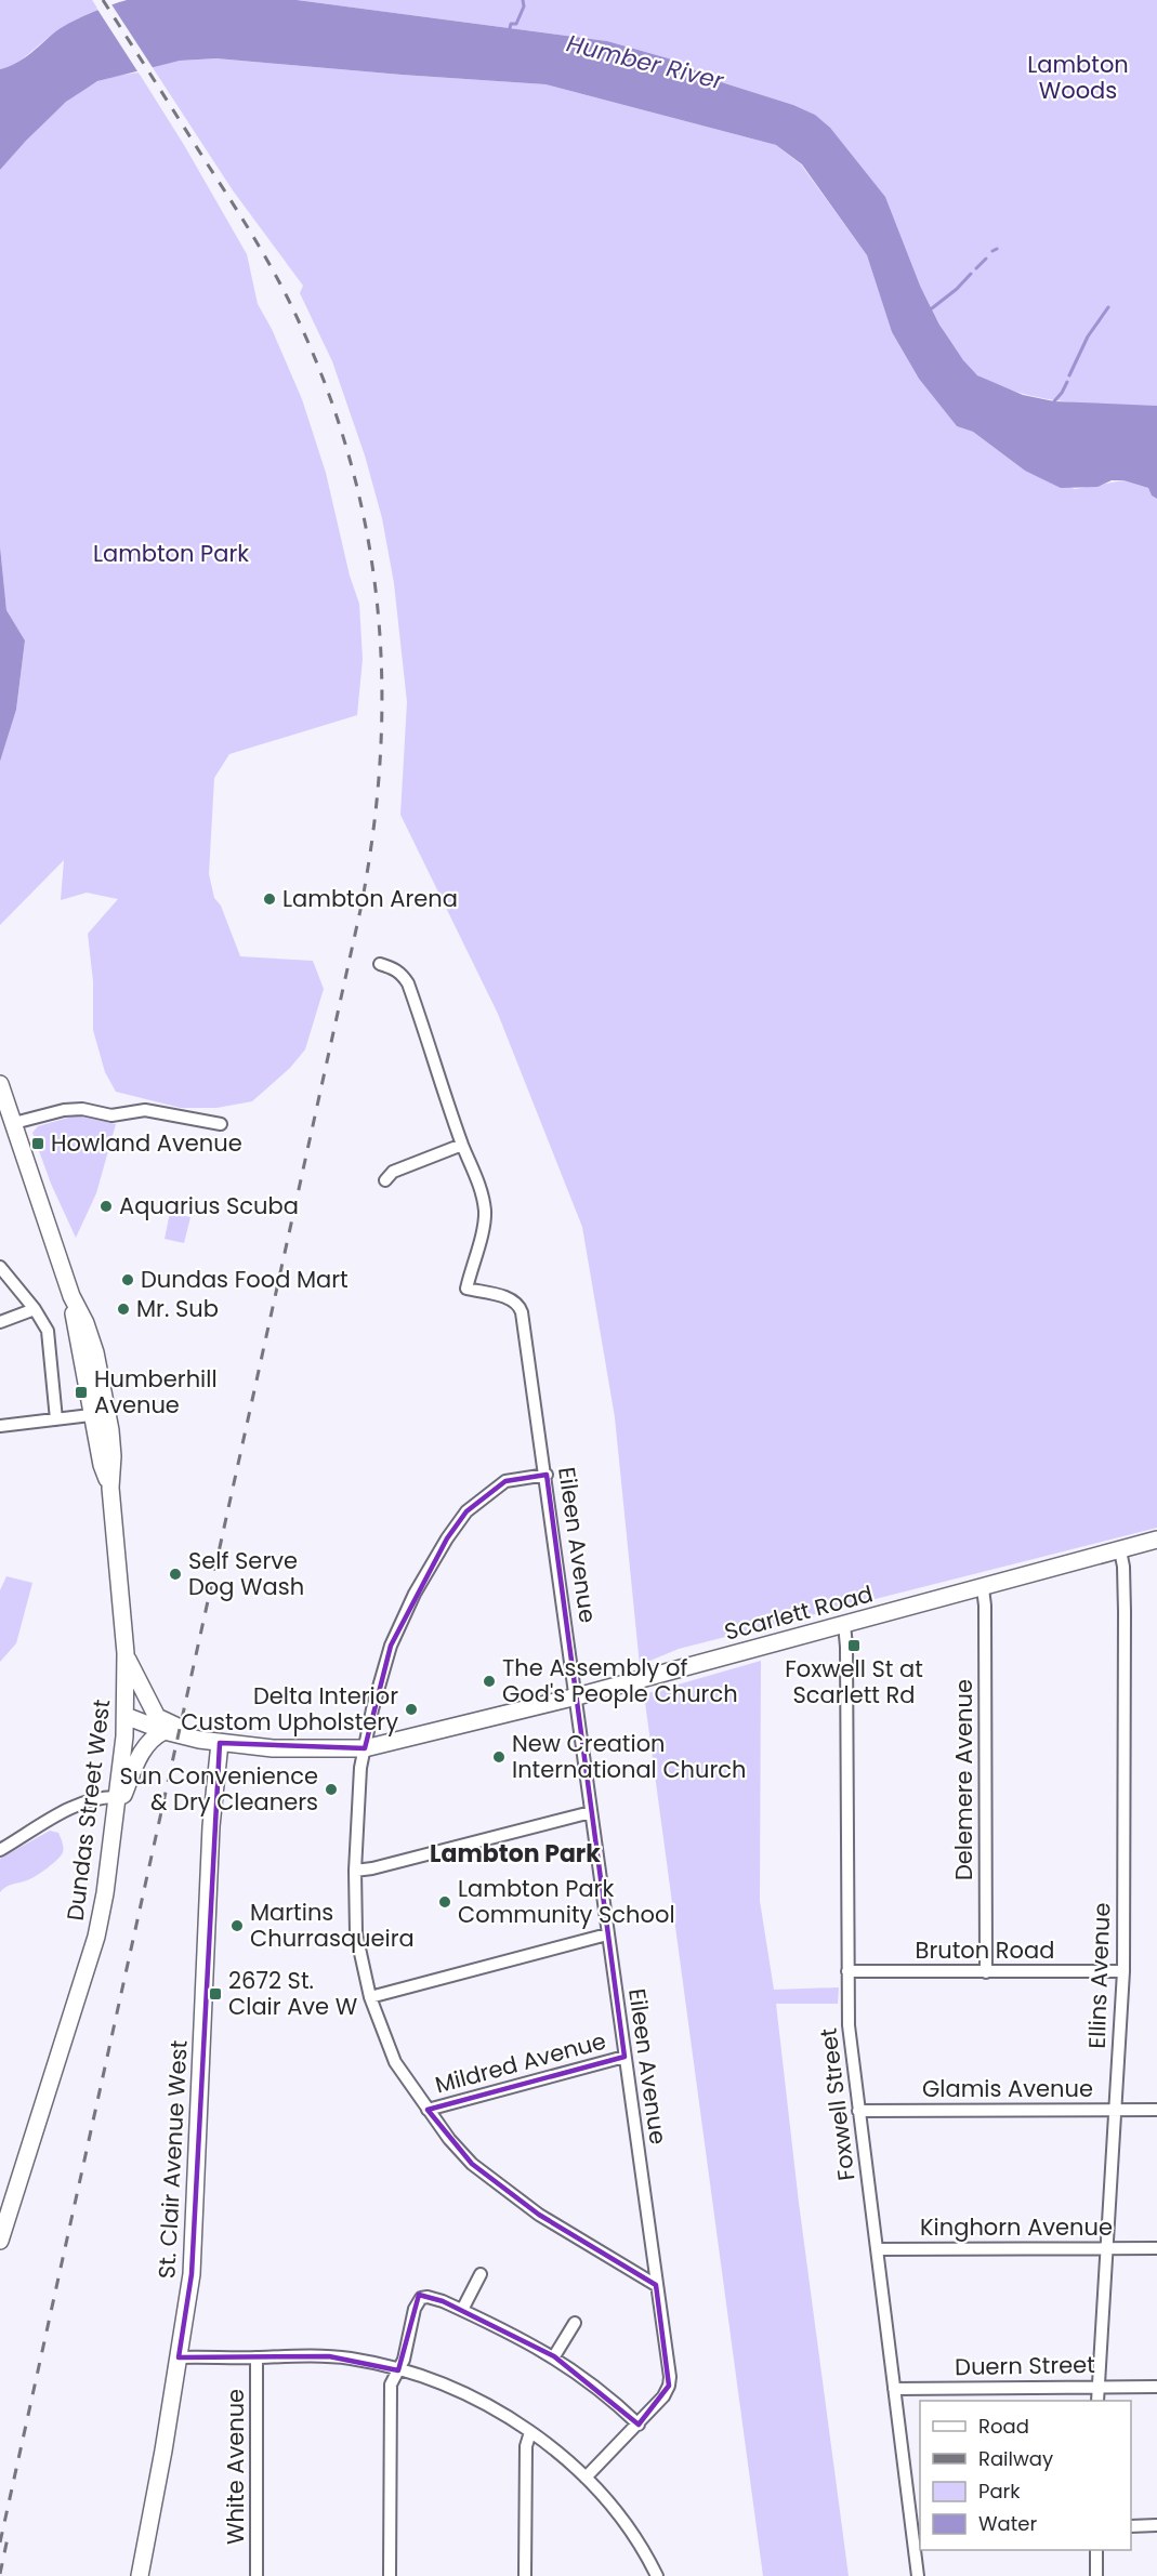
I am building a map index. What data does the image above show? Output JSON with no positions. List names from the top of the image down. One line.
{"streets":{"main road":["Scarlett Road","Dundas Street West","St. Clair Avenue West"],"street":["Eileen Avenue","Delemere Avenue","Bruton Road","Ellins Avenue","Mildred Avenue","Glamis Avenue","Foxwell Street","Kinghorn Avenue","Duern Street","White Avenue"]},"crossings":[["Eileen Avenue","Scarlett Road"],["Eileen Avenue","Mildred Avenue"],["Scarlett Road","Delemere Avenue"],["Scarlett Road","Dundas Street West"],["Scarlett Road","Ellins Avenue"],["Scarlett Road","Foxwell Street"],["Scarlett Road","St. Clair Avenue West"],["Delemere Avenue","Bruton Road"],["Bruton Road","Ellins Avenue"],["Bruton Road","Foxwell Street"],["Ellins Avenue","Glamis Avenue"],["Ellins Avenue","Kinghorn Avenue"],["Ellins Avenue","Duern Street"],["Glamis Avenue","Foxwell Street"],["Foxwell Street","Kinghorn Avenue"],["Foxwell Street","Duern Street"]],"districts":["Lambton Park"],"water":["Humber River"],"parks":["Lambton Woods","Lambton Park"],"places":{"other":["Lambton Arena","Aquarius Scuba","Dundas Food Mart","Mr. Sub","Self Serve Dog Wash","The Assembly of God's People Church","Delta Interior Custom Upholstery","New Creation International Church","Sun Convenience & Dry Cleaners","Lambton Park Community School","Martins Churrasqueira"],"transit":["Howland Avenue","Humberhill Avenue","Foxwell St at Scarlett Rd","2672 St. Clair Ave W"]},"legend":["Road","Railway","Park","Water"]}
